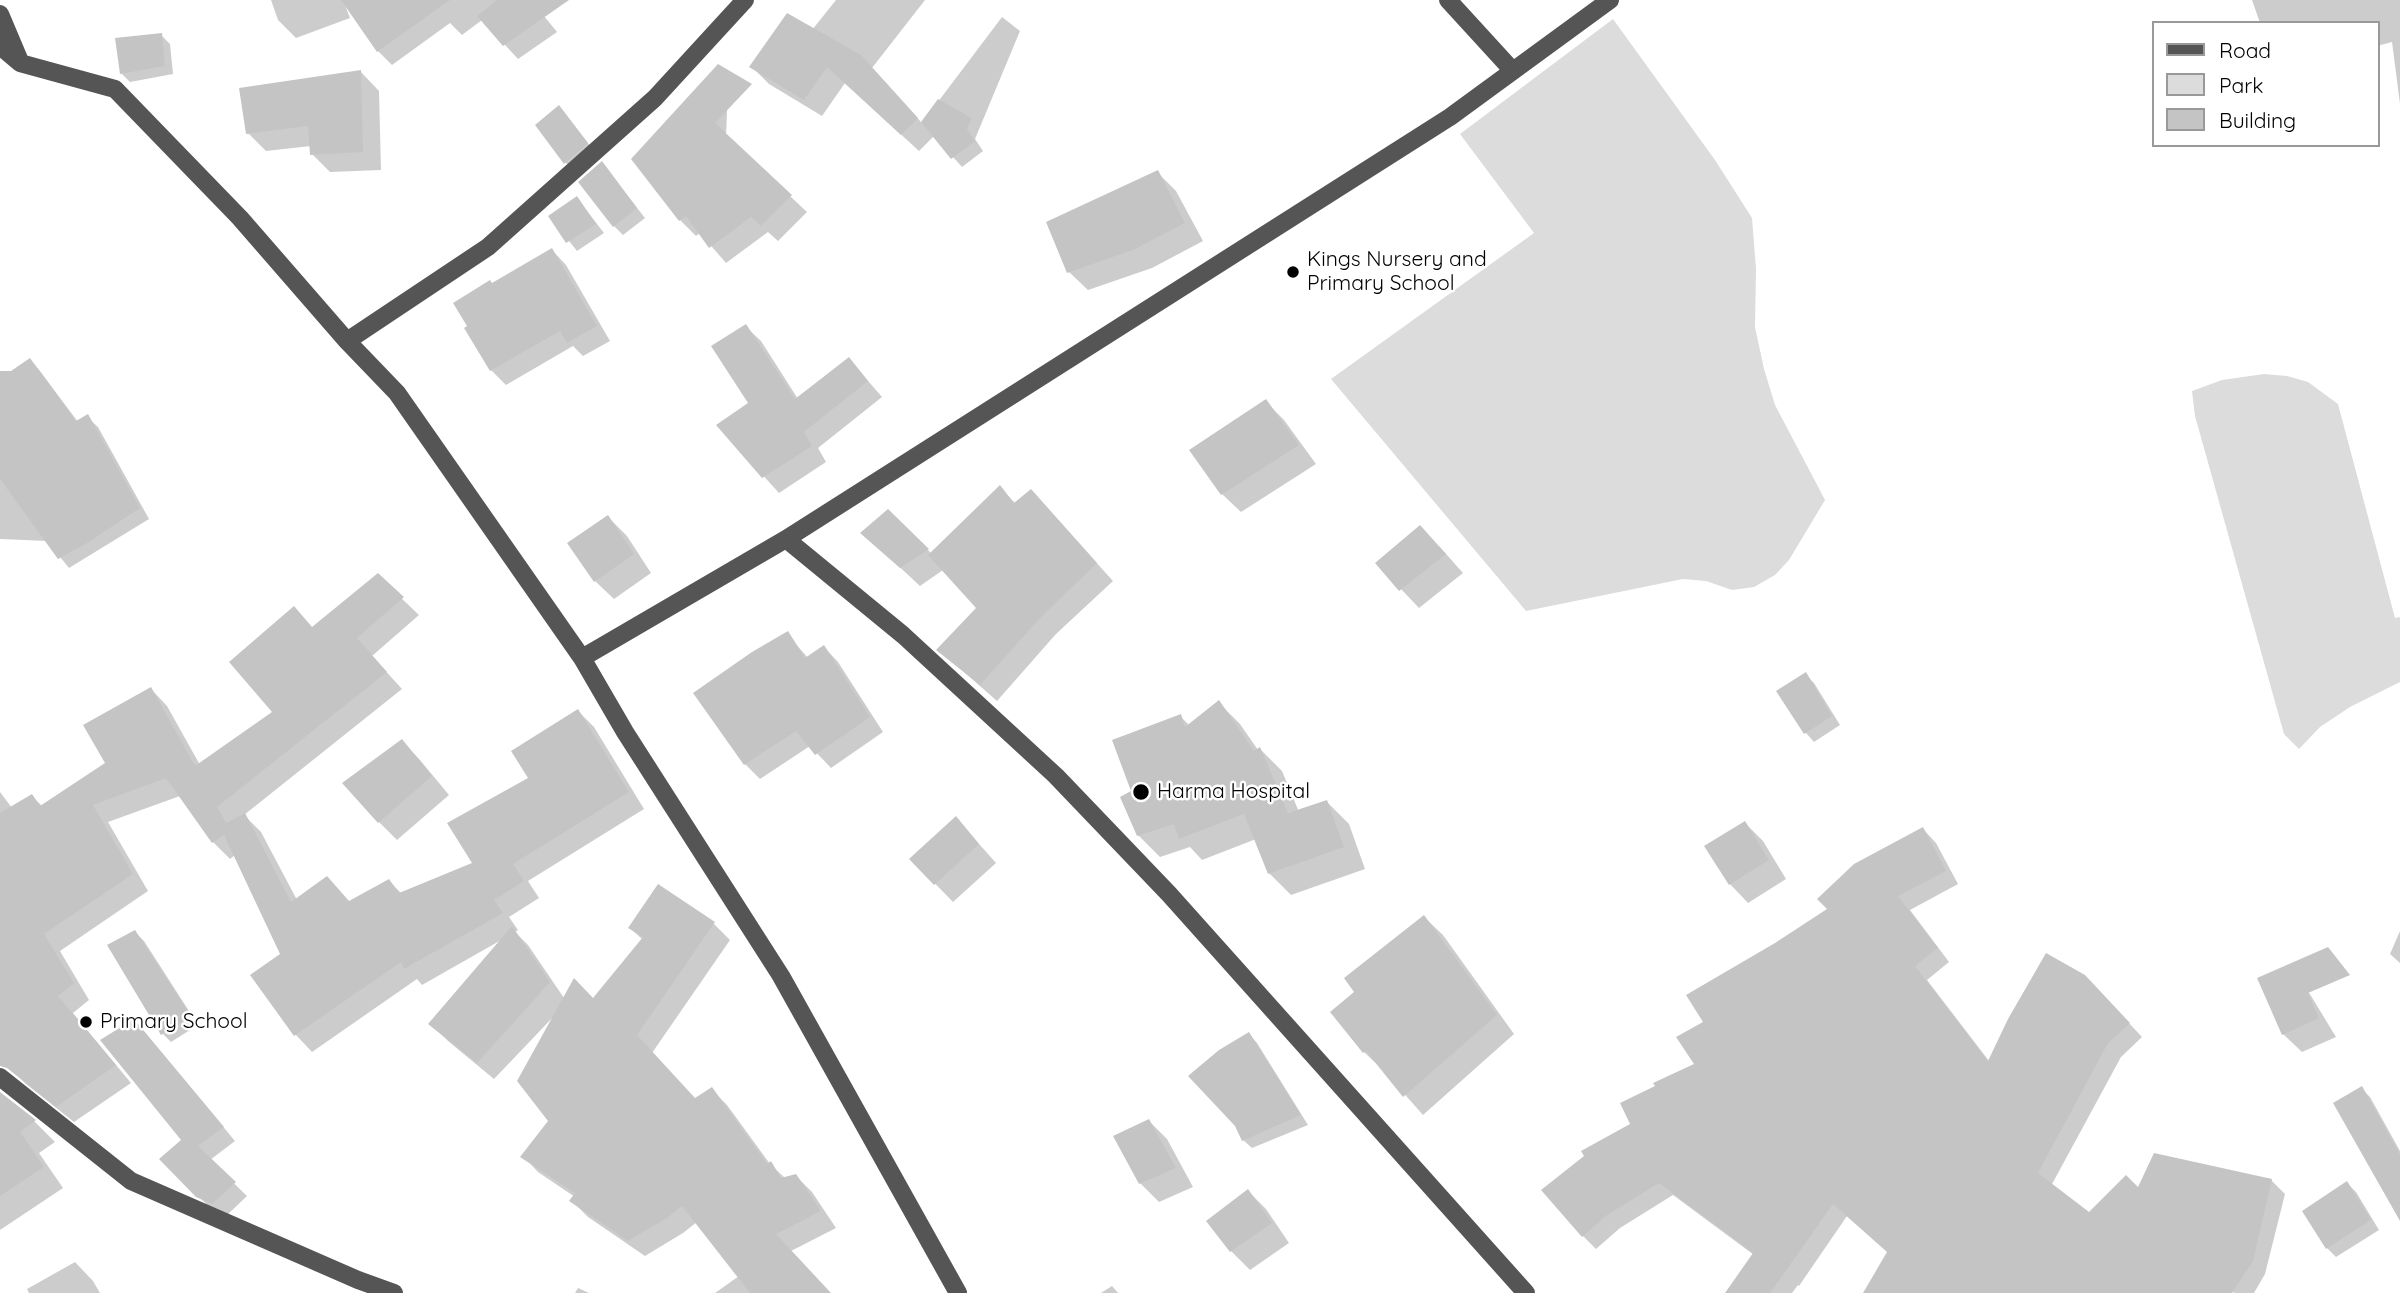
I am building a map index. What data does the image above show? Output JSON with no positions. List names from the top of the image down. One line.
{"places":["Kings Nursery and Primary School","Harma Hospital","Primary School"],"legend":["Road","Park","Building"]}
